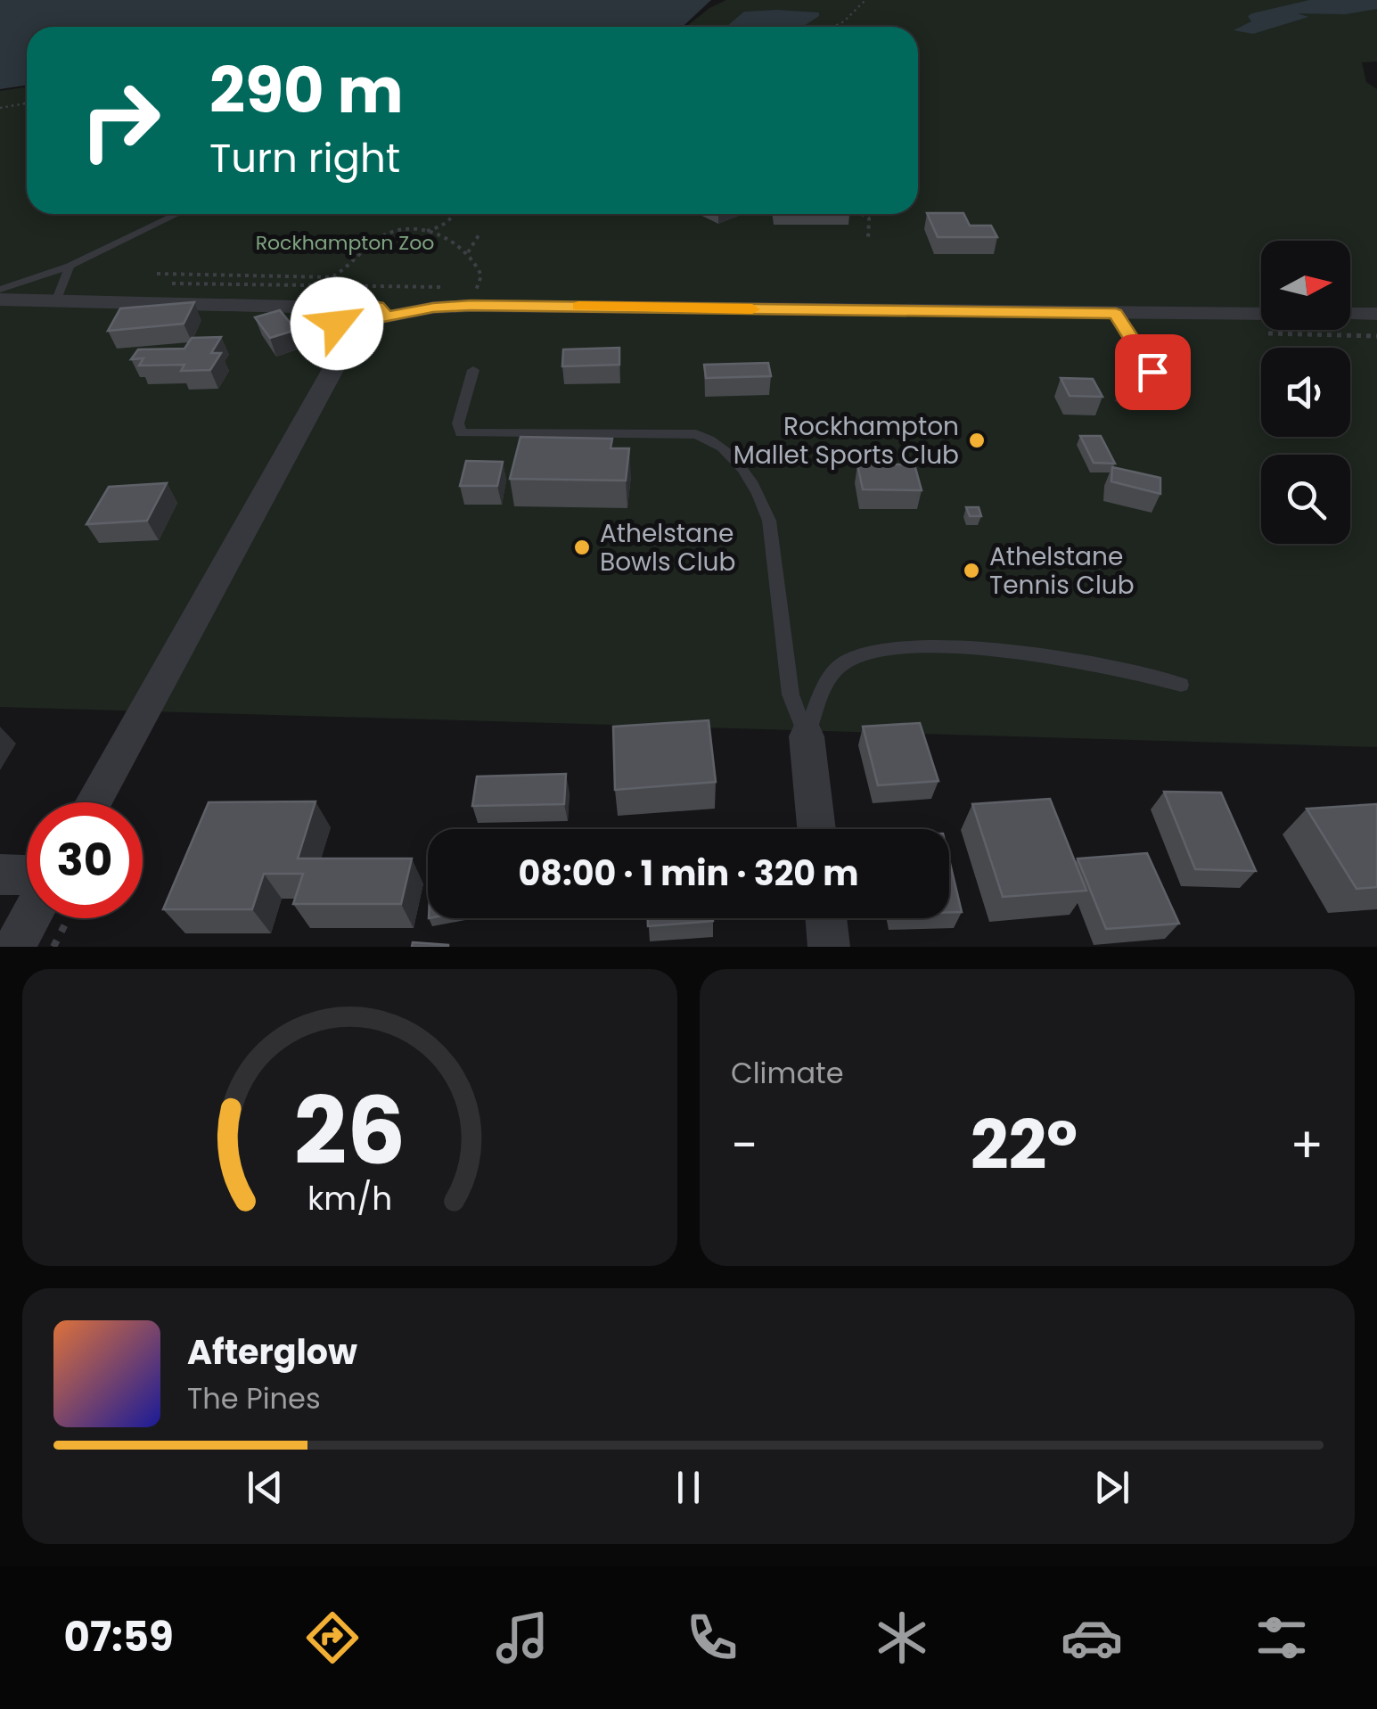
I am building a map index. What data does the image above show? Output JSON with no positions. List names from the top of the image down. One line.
{"parks":["Rockhampton Zoo"],"places":["Rockhampton Mallet Sports Club","Athelstane Bowls Club","Athelstane Tennis Club"],"north":"right","page":{"turn":["290 m","Turn right"],"limit":"30","trip":"08:00 · 1 min · 320 m","tile":"Climate","heat":["−","22°","+"],"song":["Afterglow","The Pines"],"tabs":"07:59","gauge":["26","km/h"]}}
